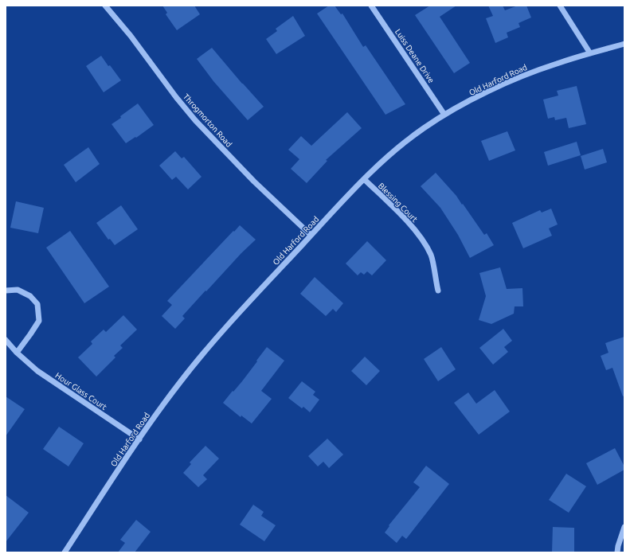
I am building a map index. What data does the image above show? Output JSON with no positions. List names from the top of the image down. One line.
{"streets":{"street":["Luiss Deane Drive","Old Harford Road","Throgmorton Road","Blessing Court","Hour Glass Court"]},"crossings":[["Luiss Deane Drive","Old Harford Road"],["Old Harford Road","Throgmorton Road"],["Old Harford Road","Blessing Court"],["Old Harford Road","Hour Glass Court"]]}
